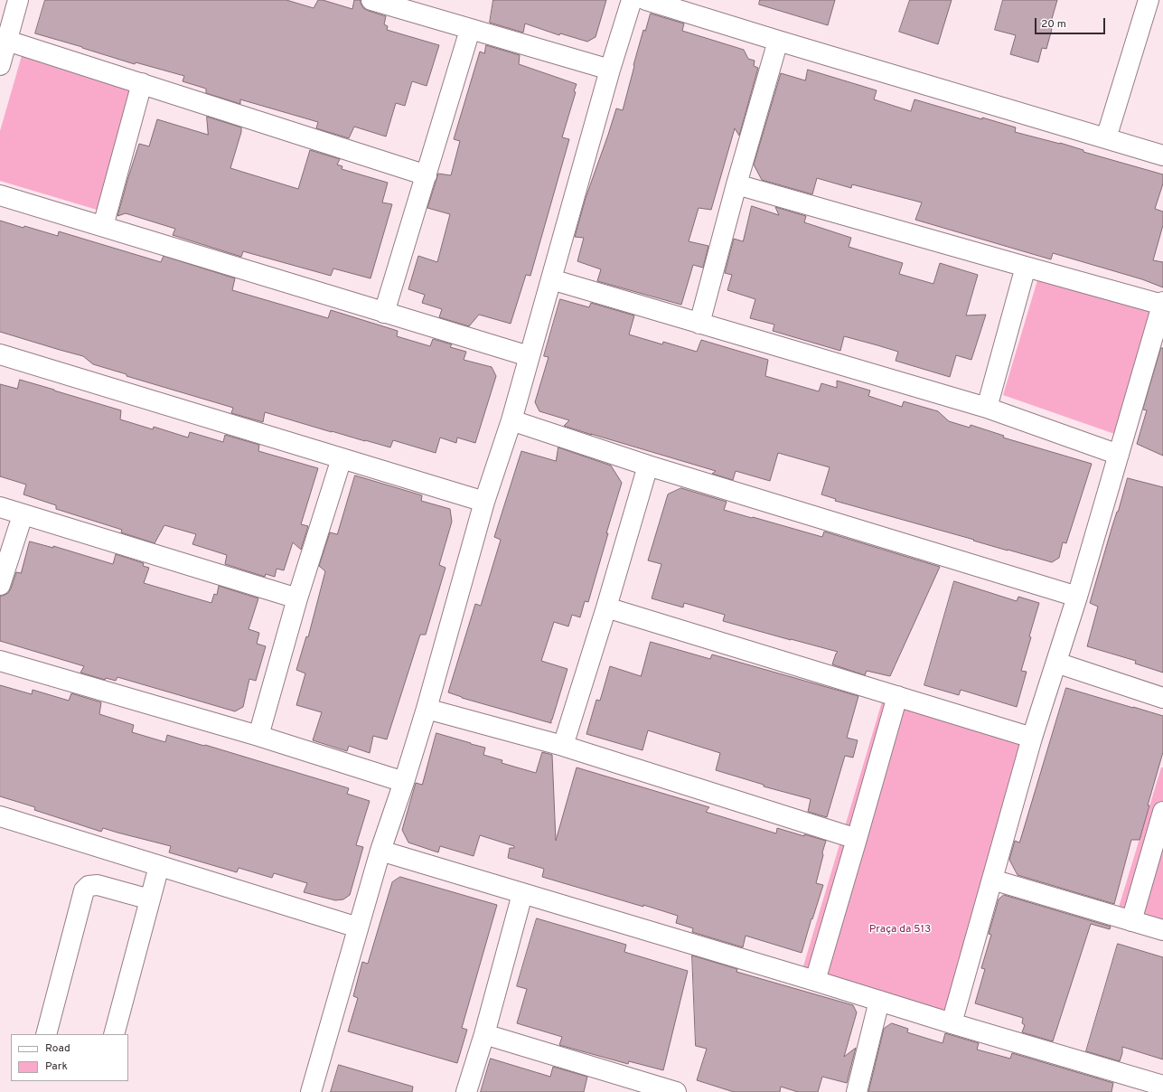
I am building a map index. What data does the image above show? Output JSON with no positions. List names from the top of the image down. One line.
{"parks":["Praça da 513"],"legend":["Road","Park"],"scale_bar":"20 m"}
